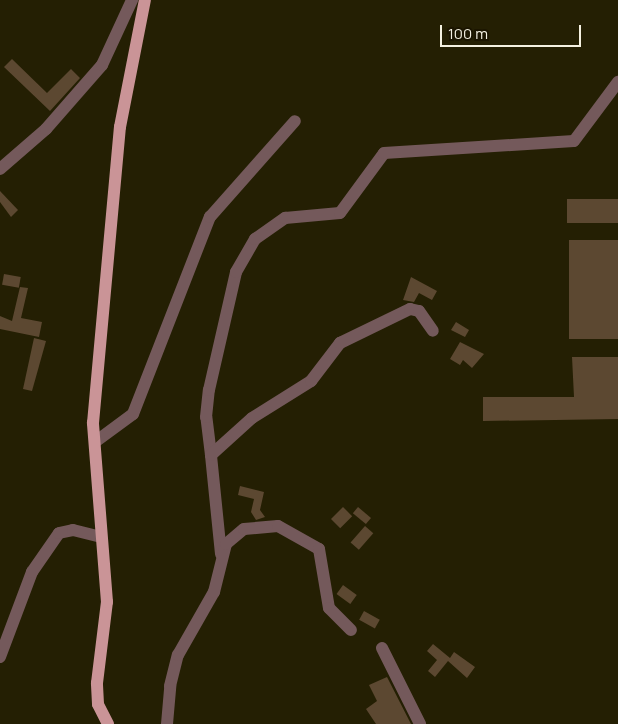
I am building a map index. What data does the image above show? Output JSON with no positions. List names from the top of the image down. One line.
{"scale_bar":"100 m"}
